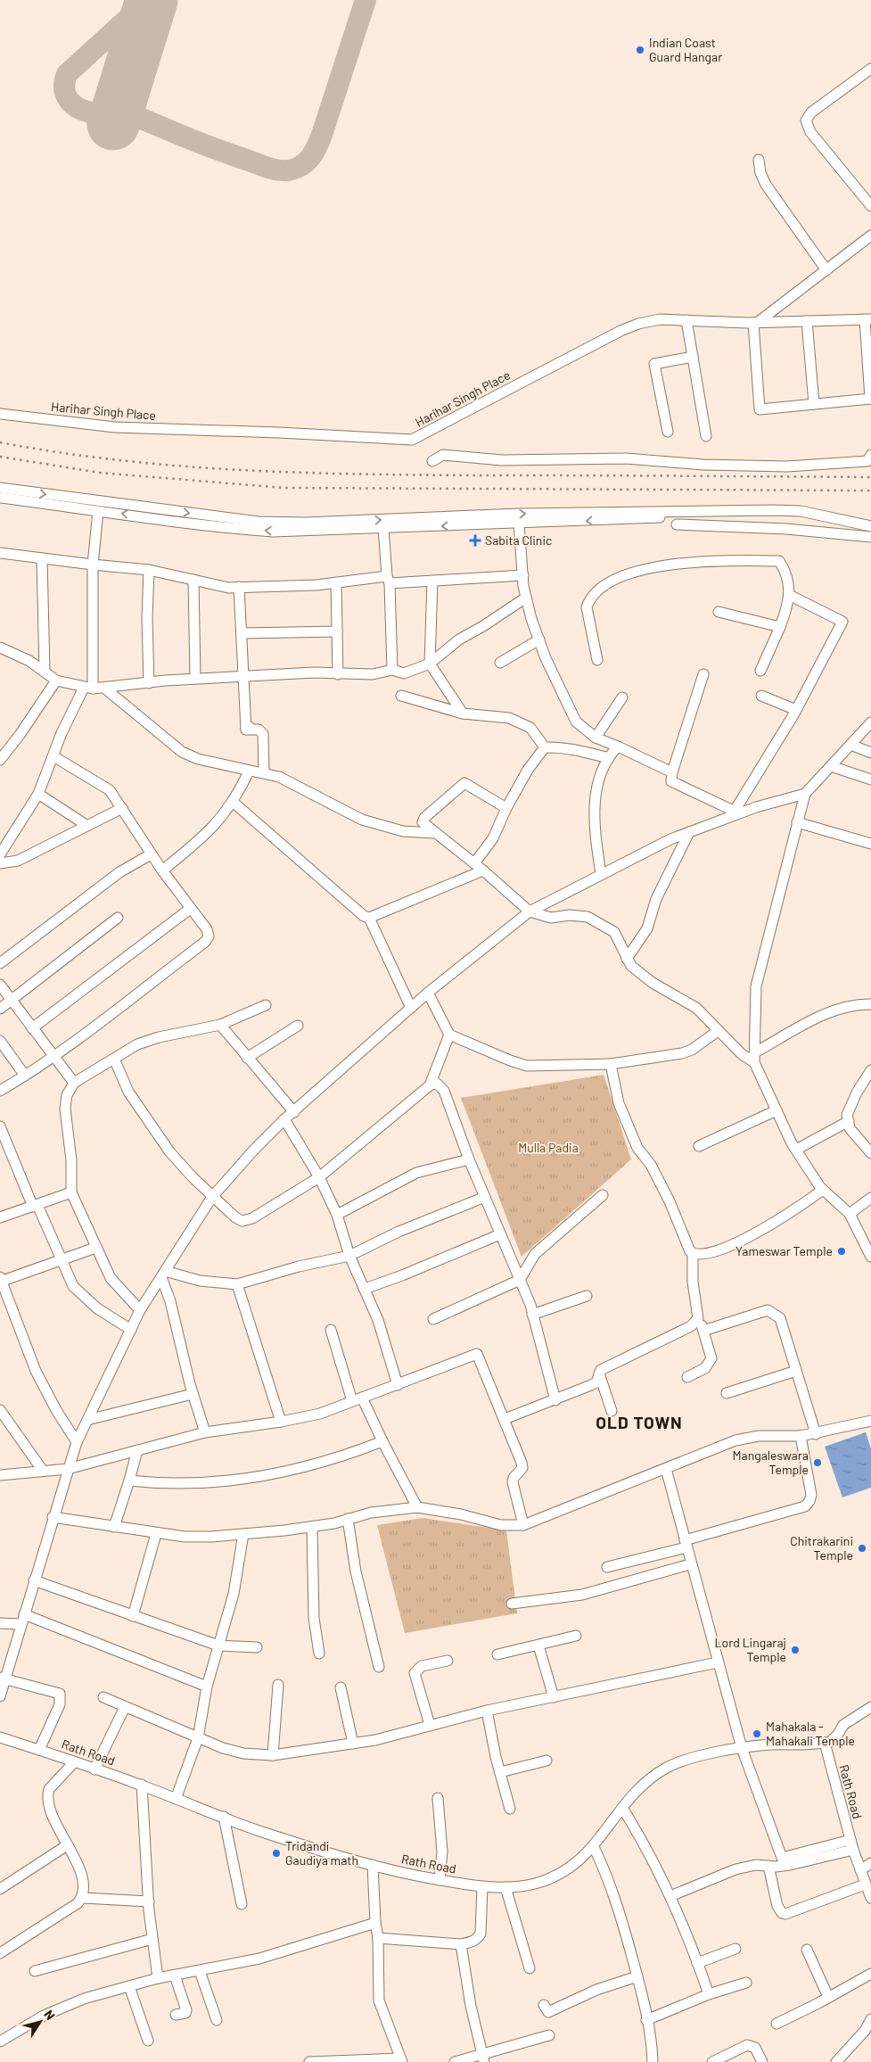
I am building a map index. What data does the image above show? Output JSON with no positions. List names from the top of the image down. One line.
{"streets":{"street":["Harihar Singh Place","Rath Road"]},"districts":["OLD TOWN"],"parks":["Mulla Padia"],"places":{"other":["Indian Coast Guard Hangar","Yameswar Temple","Mangaleswara Temple","Chitrakarini Temple","Lord Lingaraj Temple","Mahakala - Mahakali Temple","Tridandi Gaudiya math"],"health":["Sabita Clinic"]},"north":"top right"}
